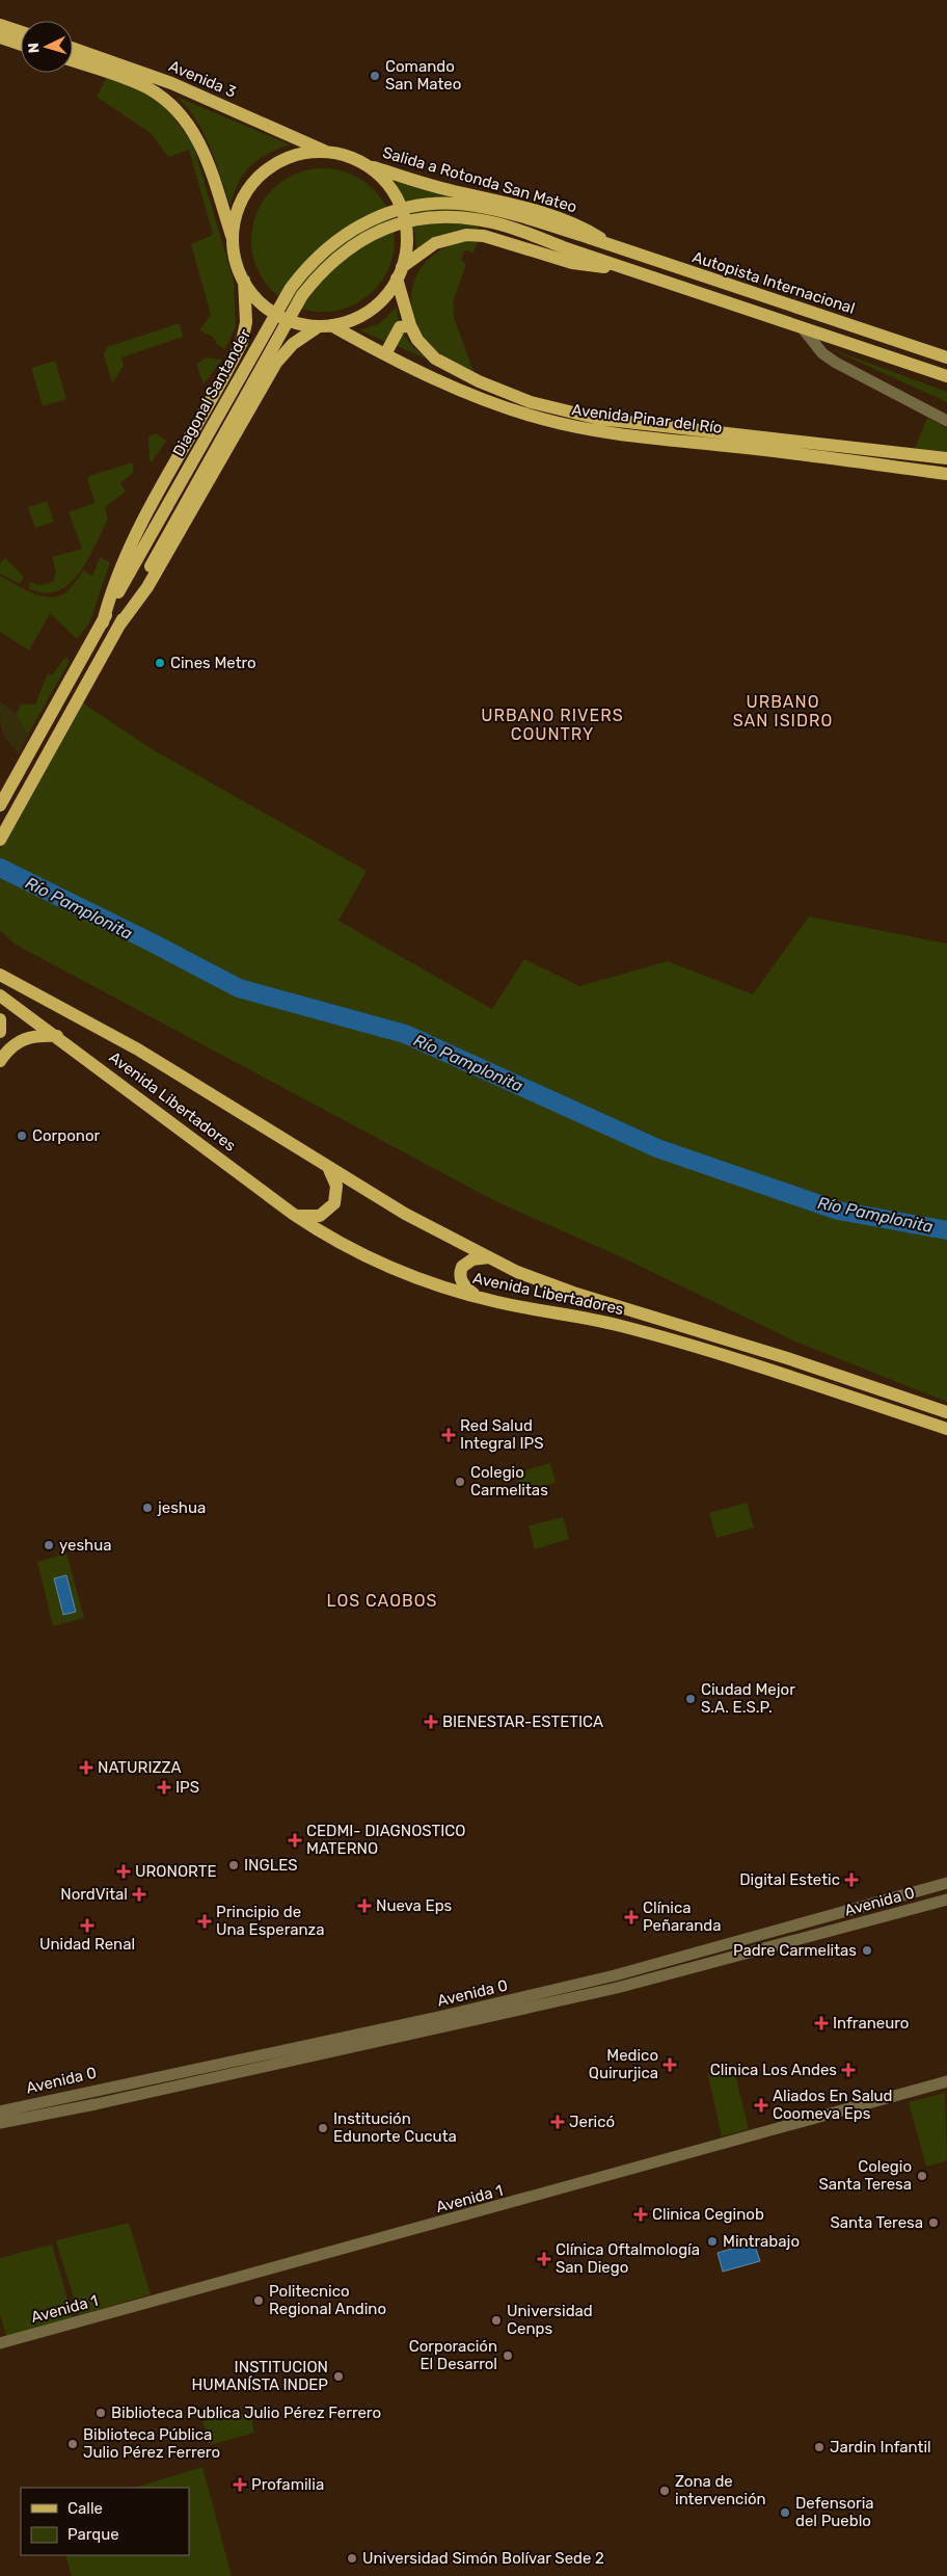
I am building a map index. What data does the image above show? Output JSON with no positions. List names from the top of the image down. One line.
{"streets":{"main road":["Avenida 3","Salida a Rotonda San Mateo","Autopista Internacional","Diagonal Santander","Avenida Pinar del Río","Avenida Libertadores"],"street":["Avenida 0","Avenida 1"]},"crossings":[["Avenida 3","Salida a Rotonda San Mateo"],["Avenida 3","Avenida Pinar del Río"],["Salida a Rotonda San Mateo","Autopista Internacional"],["Salida a Rotonda San Mateo","Avenida Pinar del Río"],["Autopista Internacional","Diagonal Santander"]],"districts":["URBANO SAN ISIDRO","URBANO RIVERS COUNTRY","LOS CAOBOS"],"water":["Río Pamplonita"],"places":{"other":["Comando San Mateo","Cines Metro","Corponor","Colegio Carmelitas","jeshua","yeshua","Ciudad Mejor S.A. E.S.P.","INGLES","Padre Carmelitas","Institución Edunorte Cucuta","Colegio Santa Teresa","Santa Teresa","Mintrabajo","Politecnico Regional Andino","Universidad Cenps","Corporación El Desarrol","INSTITUCION HUMANÍSTA INDEP","Biblioteca Publica Julio Pérez Ferrero","Biblioteca Pública Julio Pérez Ferrero","Jardin Infantil","Zona de intervención","Defensoria del Pueblo","Universidad Simón Bolívar Sede 2"],"health":["Red Salud Integral IPS","BIENESTAR-ESTETICA","NATURIZZA","IPS","CEDMI- DIAGNOSTICO MATERNO","URONORTE","Digital Estetic","NordVital","Nueva Eps","Clínica Peñaranda","Principio de Una Esperanza","Unidad Renal","Infraneuro","Medico Quirurjica","Clinica Los Andes","Aliados En Salud Coomeva Eps","Jericó","Clinica Ceginob","Clínica Oftalmología San Diego","Profamilia"]},"legend":["Calle","Parque"],"north":"left"}
